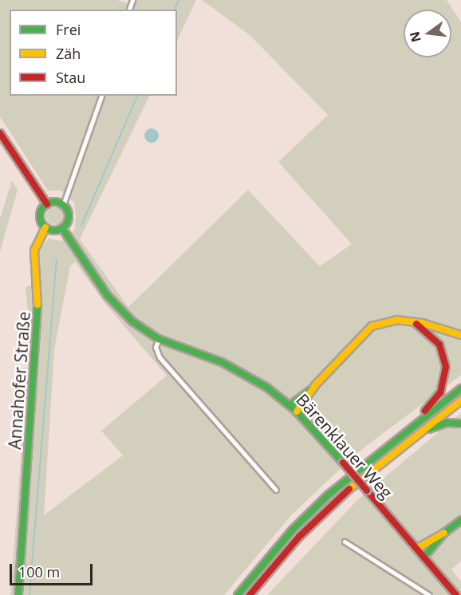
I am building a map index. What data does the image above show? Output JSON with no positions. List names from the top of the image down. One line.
{"streets":{"main road":["Annahofer Straße","Bärenklauer Weg"]},"crossings":[["Annahofer Straße","Bärenklauer Weg"]],"legend":["Frei","Zäh","Stau"],"scale_bar":"100 m","north":"left"}
